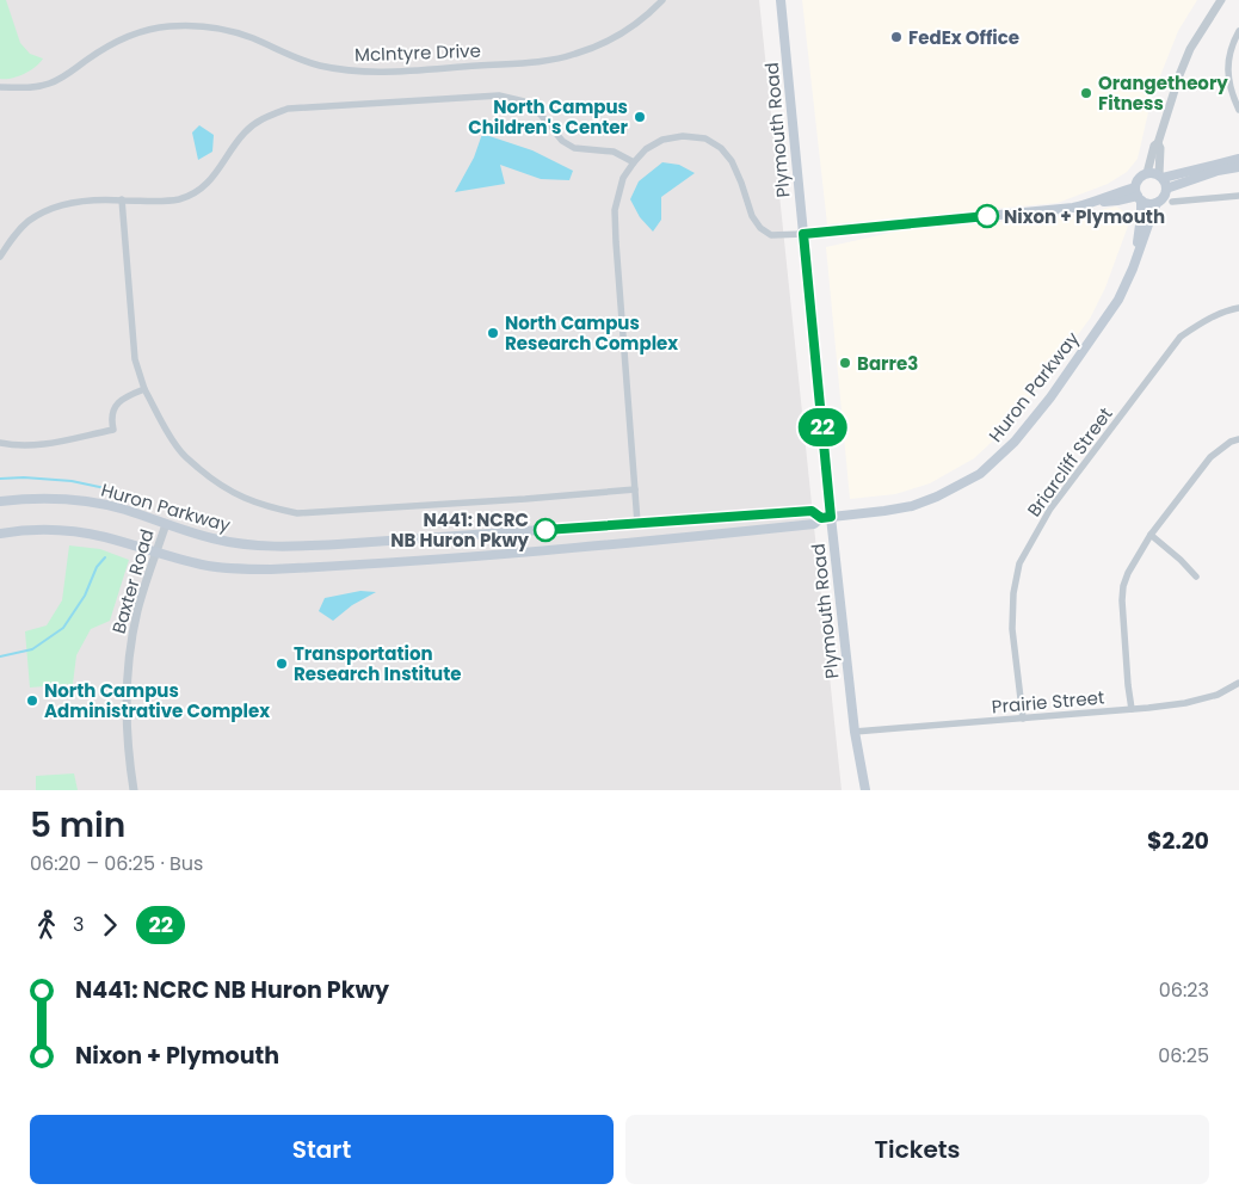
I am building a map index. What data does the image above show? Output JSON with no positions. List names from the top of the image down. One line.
{"streets":{"main road":["Plymouth Road","Huron Parkway"],"street":["McIntyre Drive","Briarcliff Street","Baxter Road","Prairie Street"]},"crossings":[["Plymouth Road","Huron Parkway"],["Plymouth Road","Prairie Street"],["Huron Parkway","Baxter Road"],["Briarcliff Street","Prairie Street"]],"places":["FedEx Office","Orangetheory Fitness","North Campus Children's Center","Nixon + Plymouth","North Campus Research Complex","Barre3","N441: NCRC NB Huron Pkwy","Transportation Research Institute","North Campus Administrative Complex"],"lines":["bus line 22"],"page":{"on_map":"22","heading":["5 min","06:20 – 06:25 · Bus","$2.20"],"legs":["3","22"],"list":[{"name":"N441: NCRC NB Huron Pkwy","value":"06:23"},{"name":"Nixon + Plymouth","value":"06:25"}],"buttons":["Start","Tickets"]}}
